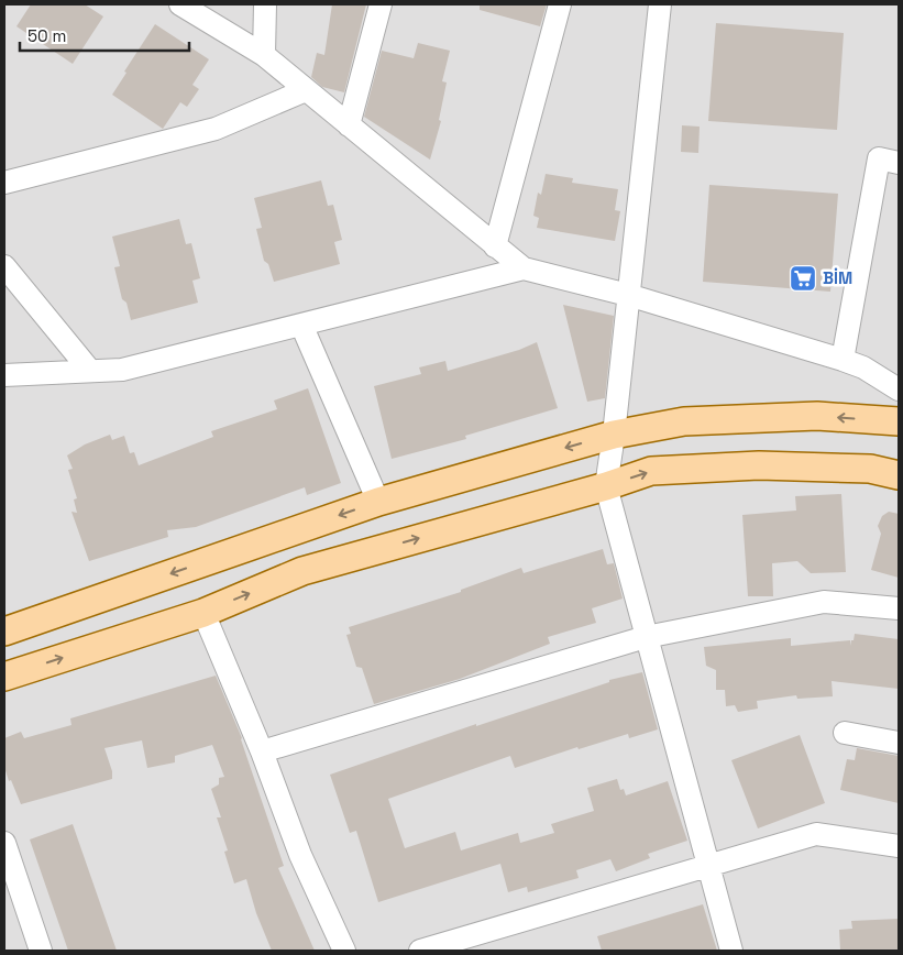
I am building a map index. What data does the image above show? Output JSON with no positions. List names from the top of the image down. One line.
{"places":{"supermarket":["BİM"]},"scale_bar":"50 m"}
